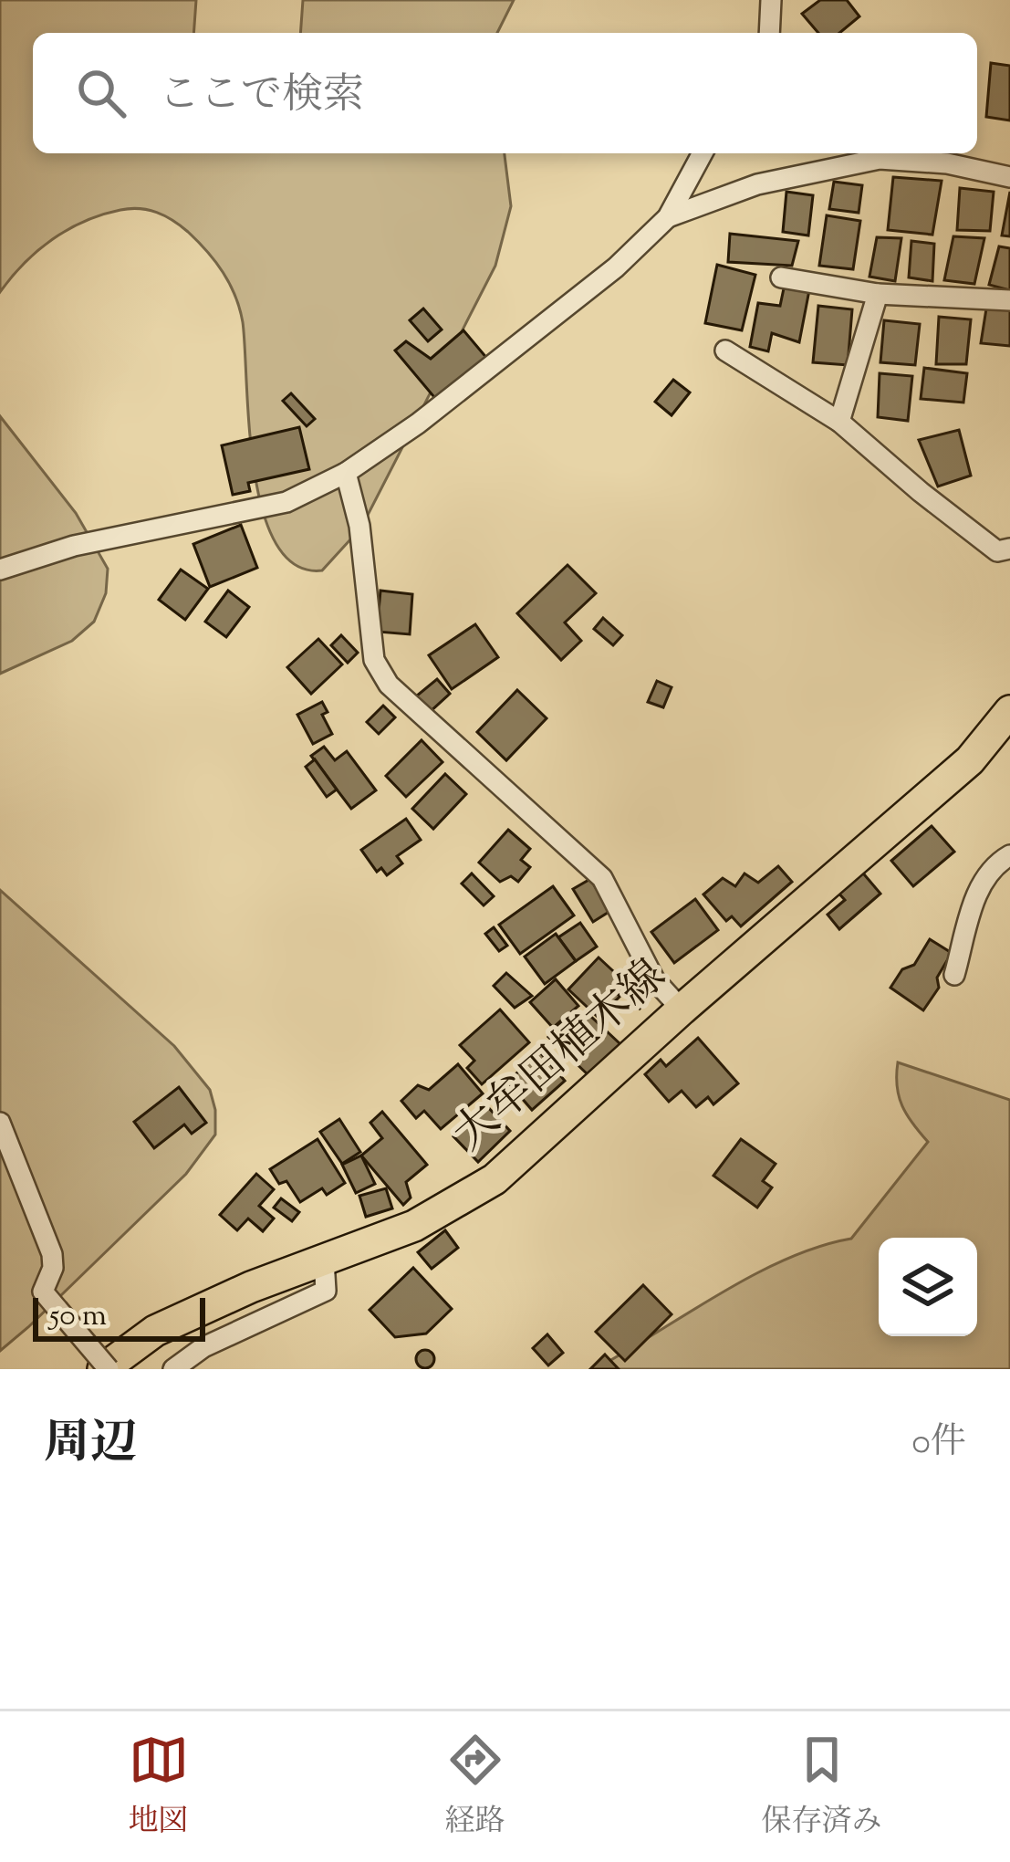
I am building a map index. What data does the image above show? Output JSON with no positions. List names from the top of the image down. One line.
{"streets":{"main road":["大牟田植木線"]},"scale_bar":"50 m","page":{"search":"ここで検索","scale":"50 m","heading":["周辺","0件"],"nav":["地図","経路","保存済み"]}}
